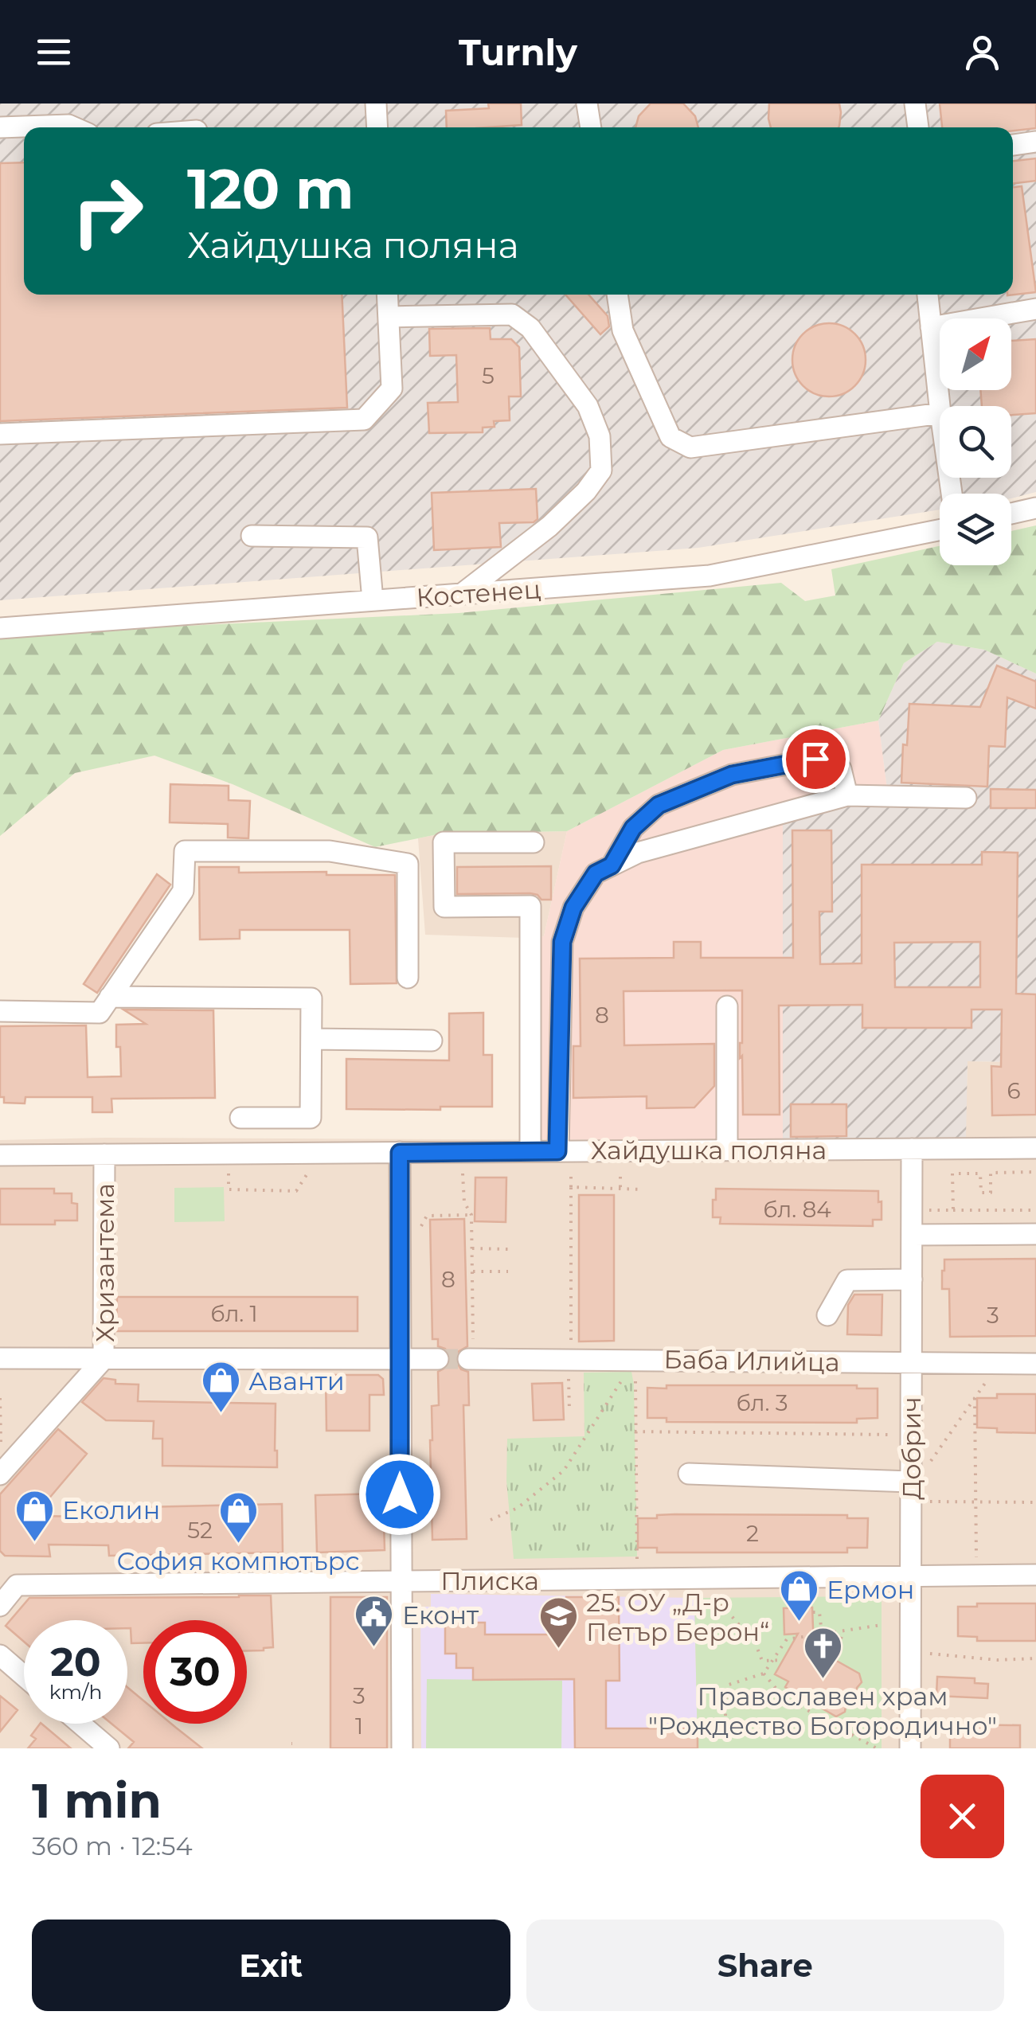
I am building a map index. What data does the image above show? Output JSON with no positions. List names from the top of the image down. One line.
{"streets":{"street":["Костенец","Хайдушка поляна","Хризантема","Баба Илийца","Добрич","Плиска"]},"crossings":[["Хайдушка поляна","Хризантема"],["Хайдушка поляна","Добрич"],["Баба Илийца","Добрич"],["Добрич","Плиска"]],"places":{"shop":["Аванти","Еколин","София компютърс","Ермон"],"public building":["Еконт"],"school or university":["25. ОУ „Д-р Петър Берон“"],"church":["Православен храм \"Рождество Богородично\""]},"house_numbers":["5","8","6","бл. 84","8","бл. 1","3","бл. 3","52","2","3","1"],"north":"top right","page":{"header":"Turnly","turn":["120 m","Хайдушка поляна"],"speed":"20 km/h","limit":"30","heading":["1 min","360 m · 12:54"],"buttons":["Exit","Share"]}}
